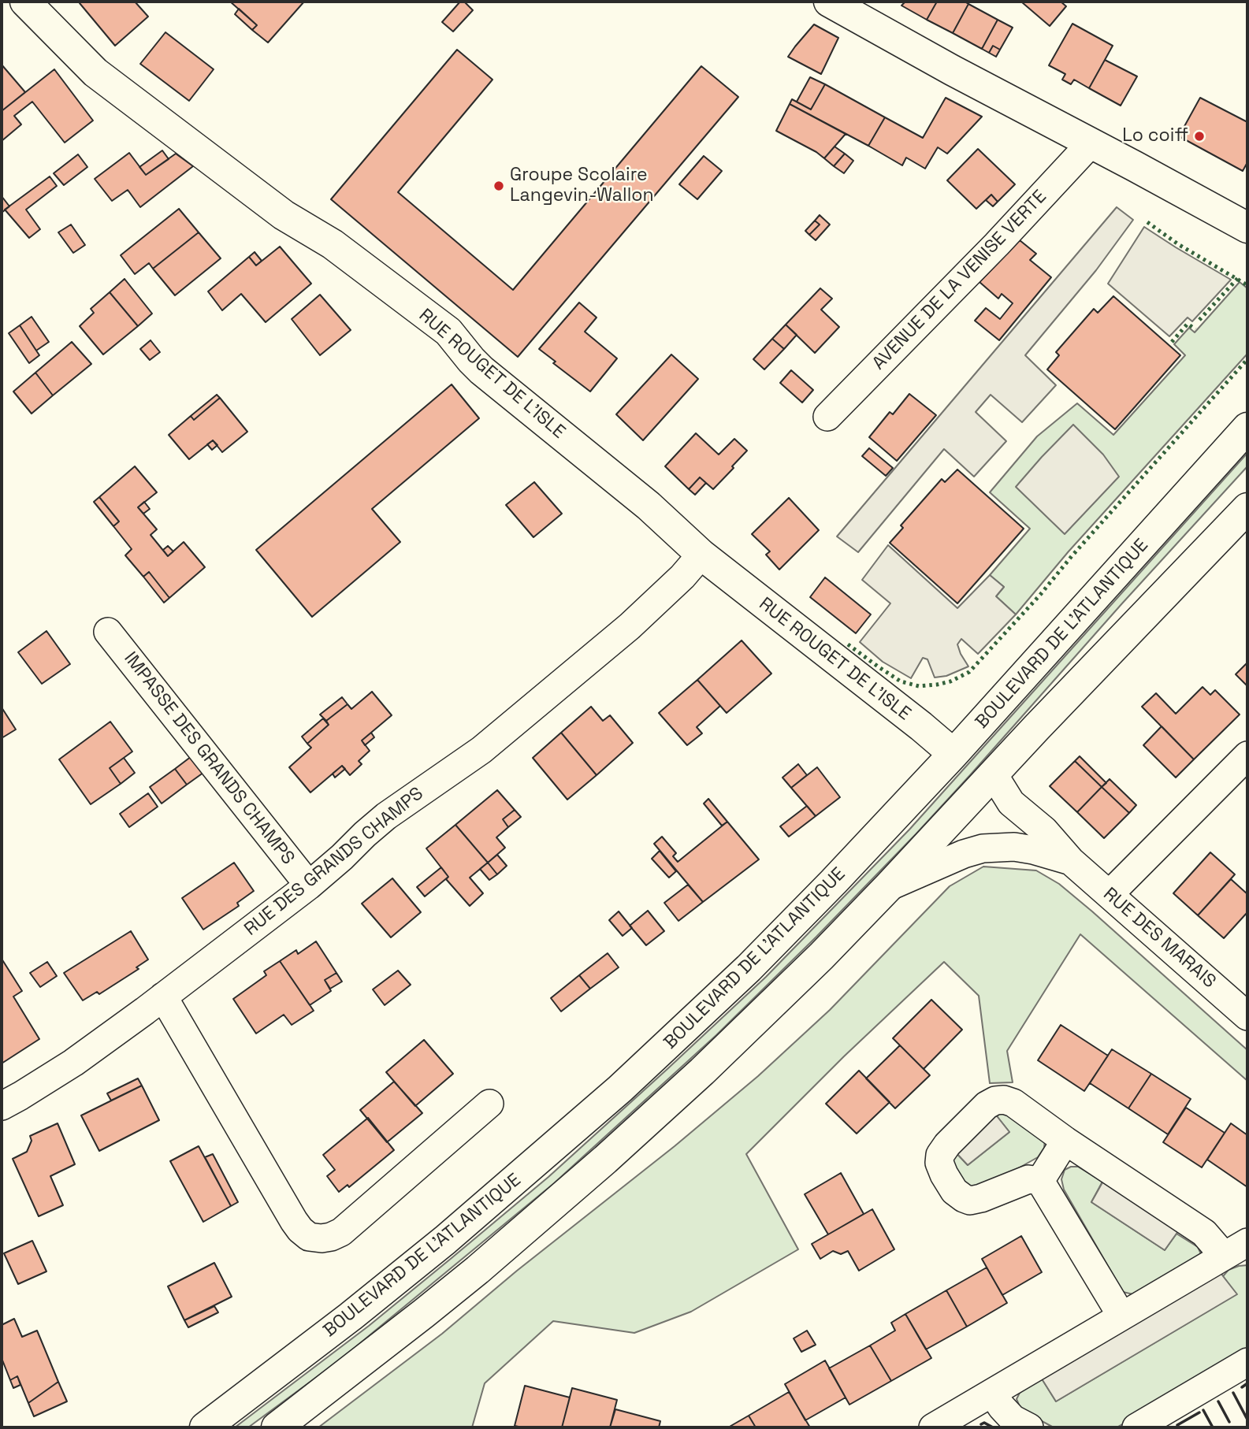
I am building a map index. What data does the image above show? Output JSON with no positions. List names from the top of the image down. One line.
{"streets":{"main road":["RUE ROUGET DE L'ISLE","BOULEVARD DE L'ATLANTIQUE"],"street":["AVENUE DE LA VENISE VERTE","IMPASSE DES GRANDS CHAMPS","RUE DES GRANDS CHAMPS","RUE DES MARAIS"]},"crossings":[["RUE ROUGET DE L'ISLE","BOULEVARD DE L'ATLANTIQUE"],["RUE ROUGET DE L'ISLE","RUE DES GRANDS CHAMPS"],["IMPASSE DES GRANDS CHAMPS","RUE DES GRANDS CHAMPS"]],"places":["Lo coiff","Groupe Scolaire Langevin-Wallon"]}
